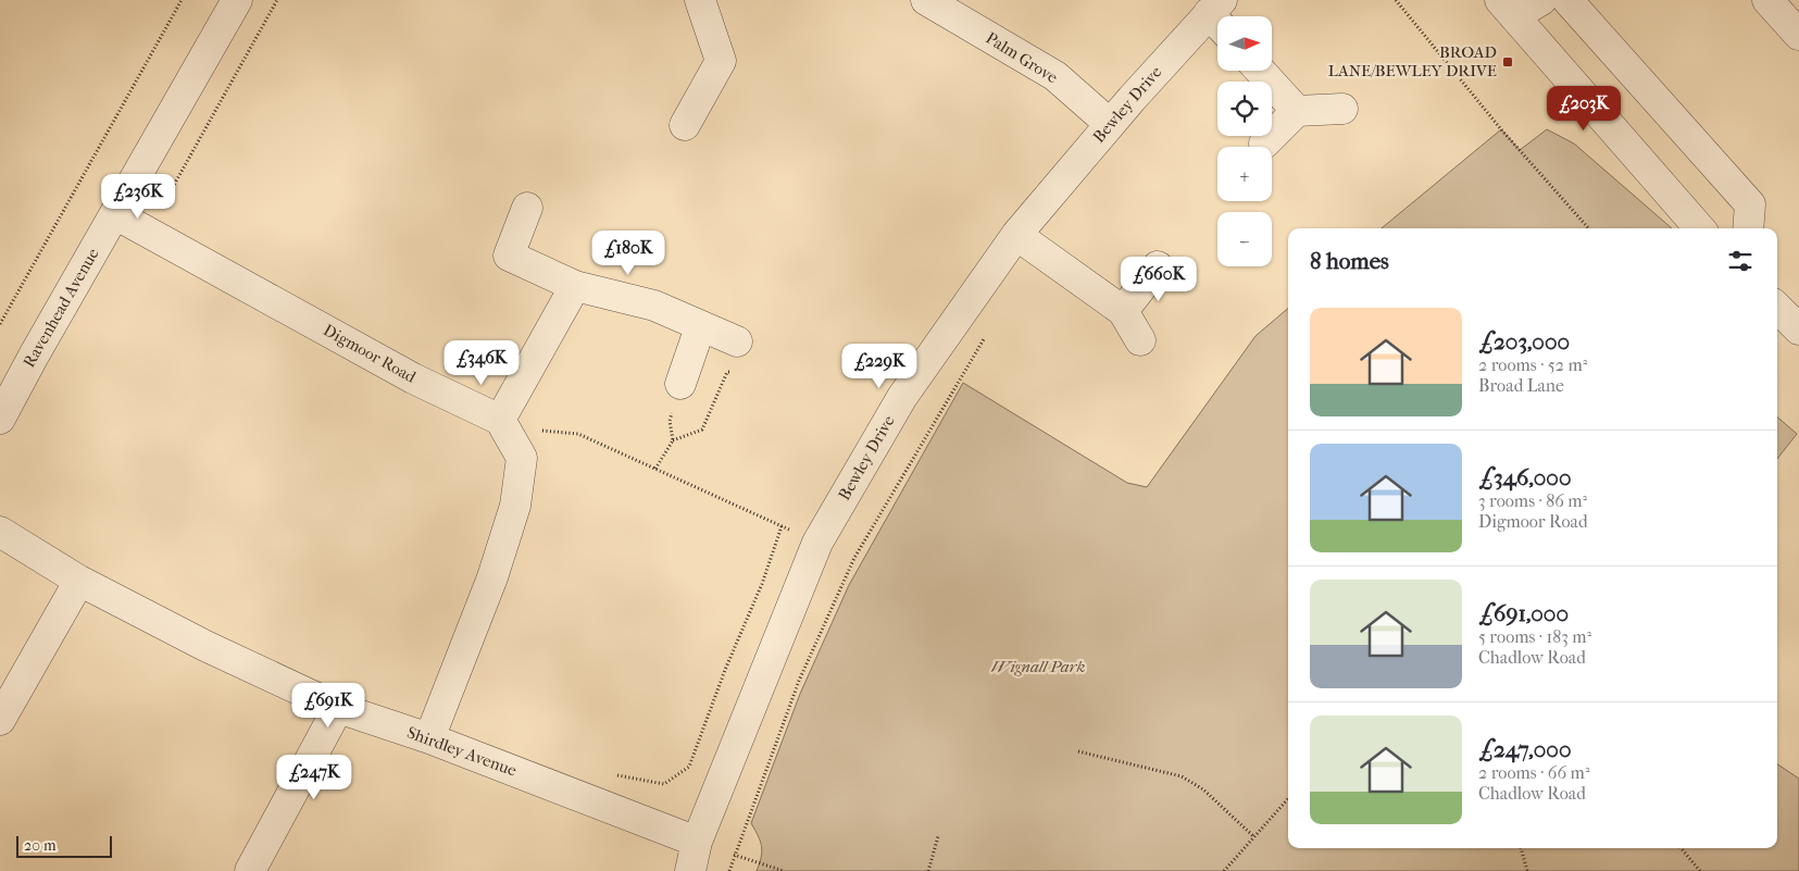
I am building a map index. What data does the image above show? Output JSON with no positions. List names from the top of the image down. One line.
{"streets":{"street":["Palm Grove","Bewley Drive","Ravenhead Avenue","Digmoor Road","Shirdley Avenue"]},"crossings":[["Palm Grove","Bewley Drive"],["Bewley Drive","Shirdley Avenue"],["Ravenhead Avenue","Digmoor Road"]],"parks":["Wignall Park"],"places":{"transit":["BROAD LANE/BEWLEY DRIVE"]},"scale_bar":"20 m","north":"right","page":{"map_buttons":["+","−"],"price":["£203K","£236K","£180K","£660K","£346K","£229K","£691K","£247K"],"heading":"8 homes","list":[{"name":"£203,000","note":"2 rooms · 52 m² · Broad Lane"},{"name":"£346,000","note":"3 rooms · 86 m² · Digmoor Road"},{"name":"£691,000","note":"5 rooms · 183 m² · Chadlow Road"},{"name":"£247,000","note":"2 rooms · 66 m² · Chadlow Road"}],"scale":"20 m"}}
